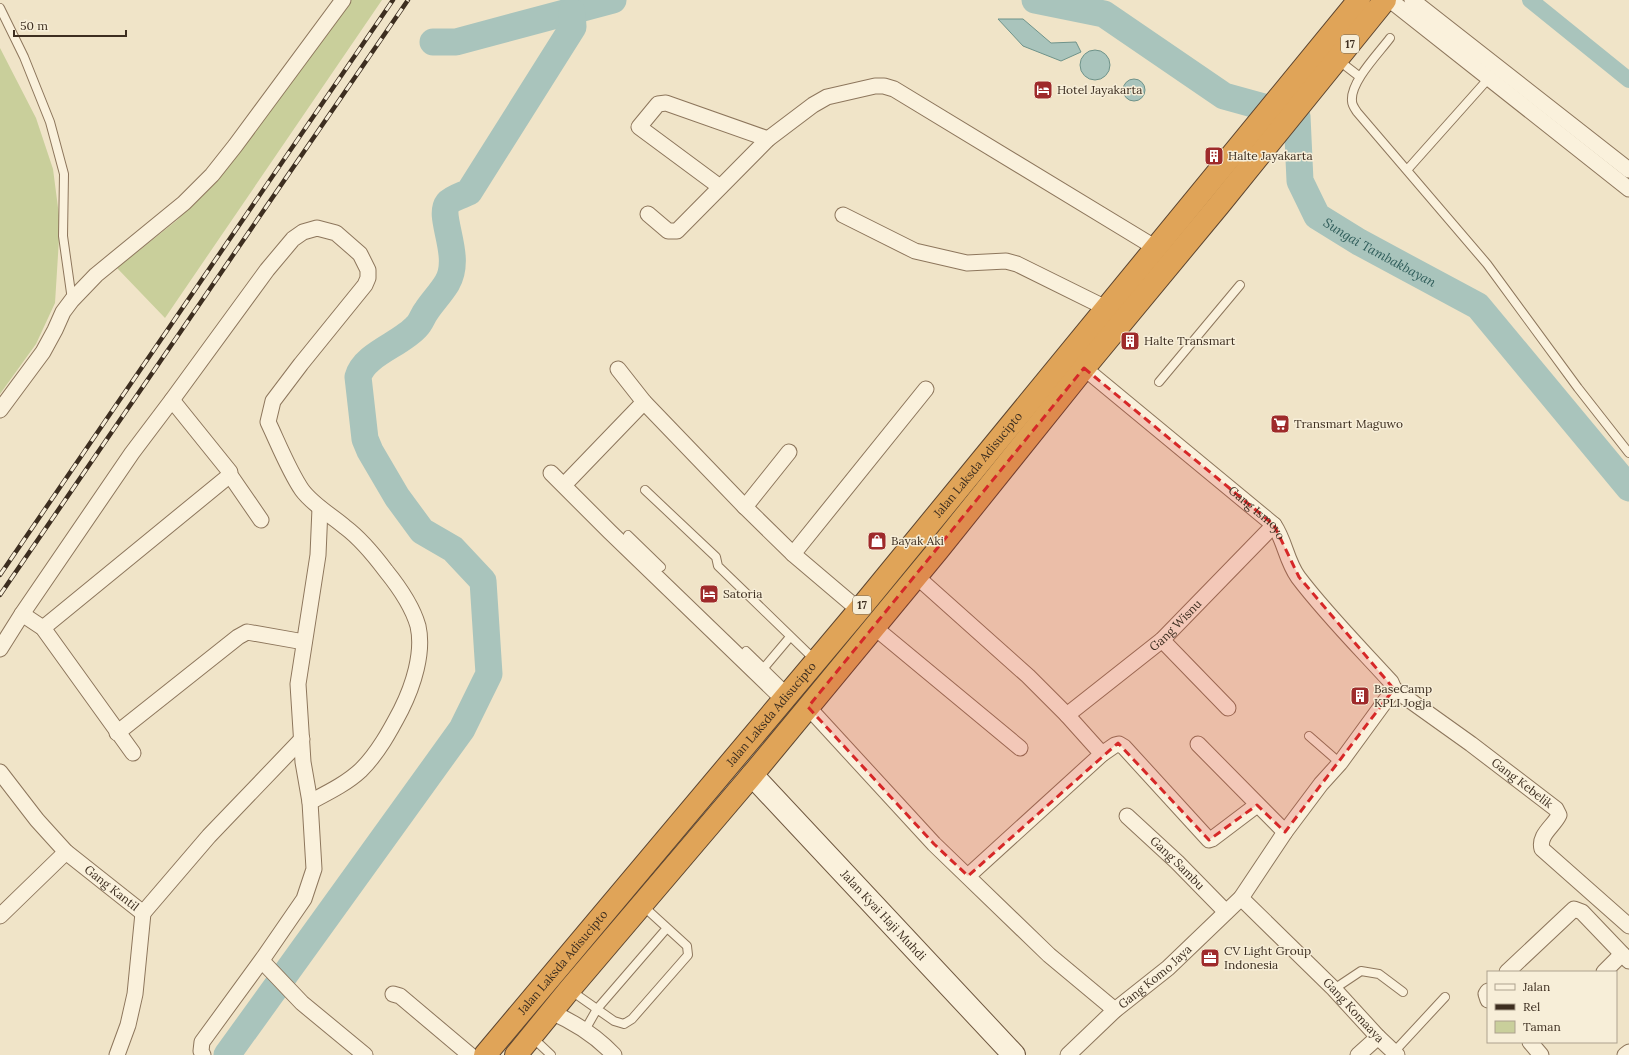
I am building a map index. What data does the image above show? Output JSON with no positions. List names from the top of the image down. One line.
{"streets":{"highway":["17","Jalan Laksda Adisucipto"],"street":["Gang Ismoyo","Gang Wisnu","Gang Kebelik","Gang Sambu","Gang Kantil","Jalan Kyai Haji Muhdi","Gang Komo Jaya","Gang Komaaya"]},"crossings":[["Jalan Laksda Adisucipto","Gang Ismoyo"],["Jalan Laksda Adisucipto","Jalan Kyai Haji Muhdi"],["Gang Ismoyo","Gang Wisnu"],["Gang Ismoyo","Gang Kebelik"],["Gang Ismoyo","Gang Komo Jaya"],["Gang Kebelik","Gang Komo Jaya"],["Gang Sambu","Gang Komo Jaya"],["Gang Komo Jaya","Gang Komaaya"]],"water":["Sungai Tambakbayan"],"places":{"hotel":["Hotel Jayakarta","Satoria"],"building":["Halte Jayakarta","Halte Transmart","BaseCamp KPLI Jogja"],"supermarket":["Transmart Maguwo"],"shop":["Bayak Aki"],"office":["CV Light Group Indonesia"]},"legend":["Jalan","Rel","Taman"],"scale_bar":"50 m"}
